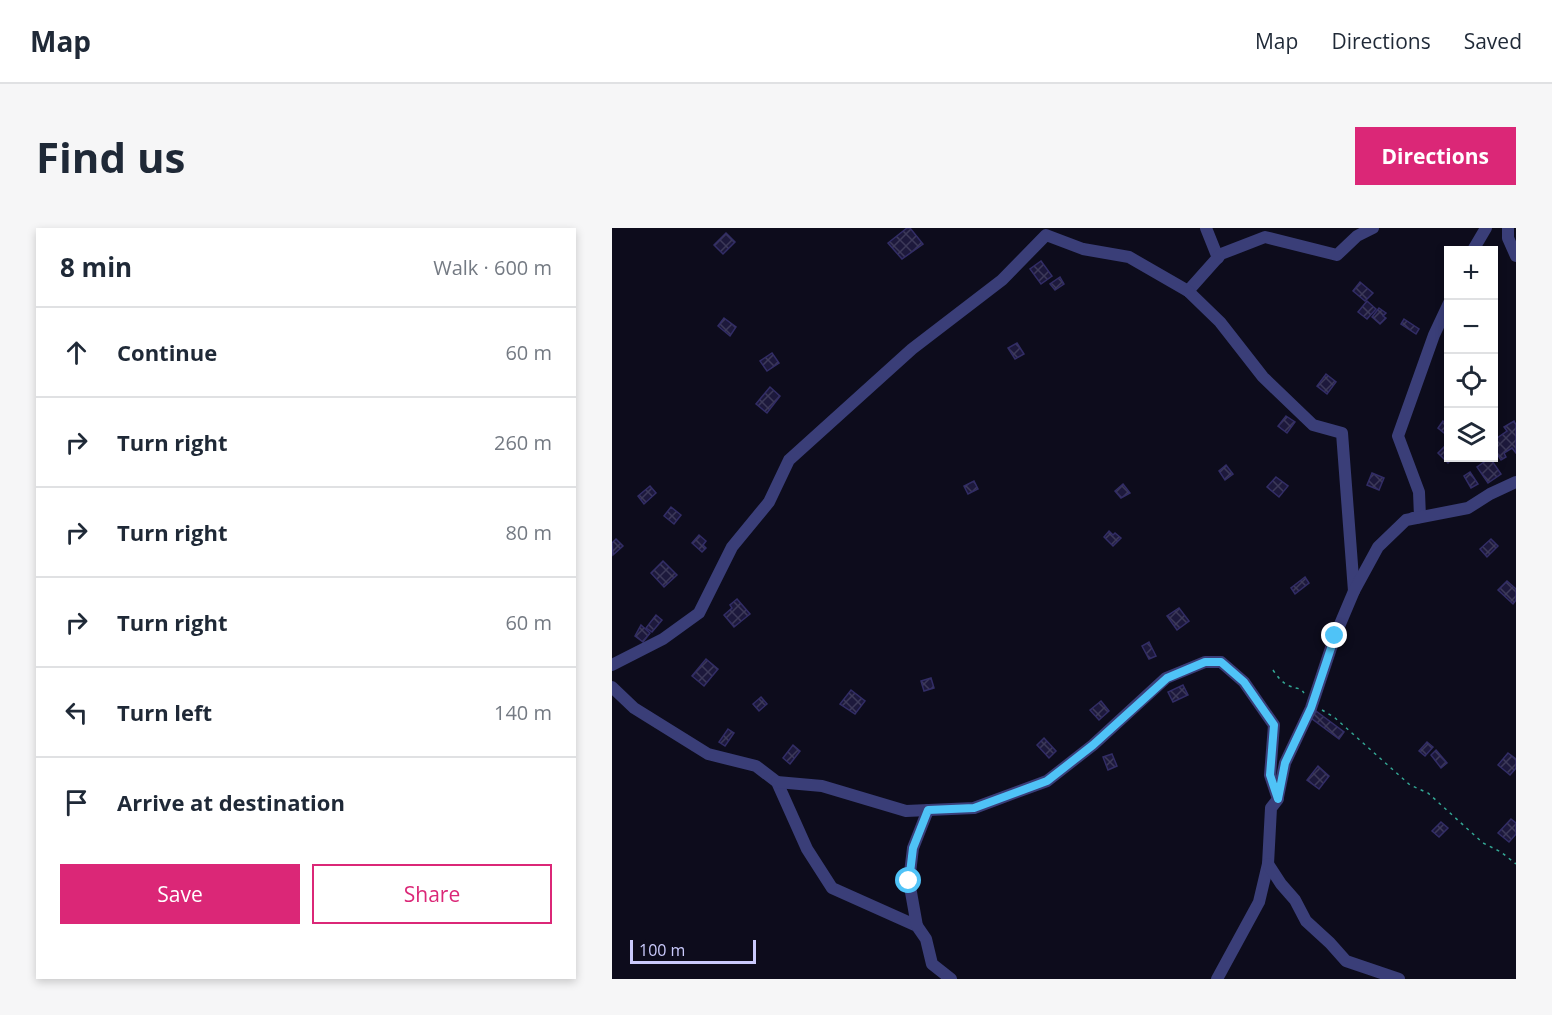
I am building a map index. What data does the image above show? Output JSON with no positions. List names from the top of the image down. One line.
{"scale_bar":"100 m","page":{"header":"Map","nav":["Map","Directions","Saved"],"buttons":["Directions",["Save","Share"]],"title":"Find us","heading":["8 min","Walk · 600 m"],"map_buttons":["+","−"],"list":[["Continue","60 m"],["Turn right","260 m"],["Turn right","80 m"],["Turn right","60 m"],["Turn left","140 m"],"Arrive at destination"],"scale":"100 m"}}
